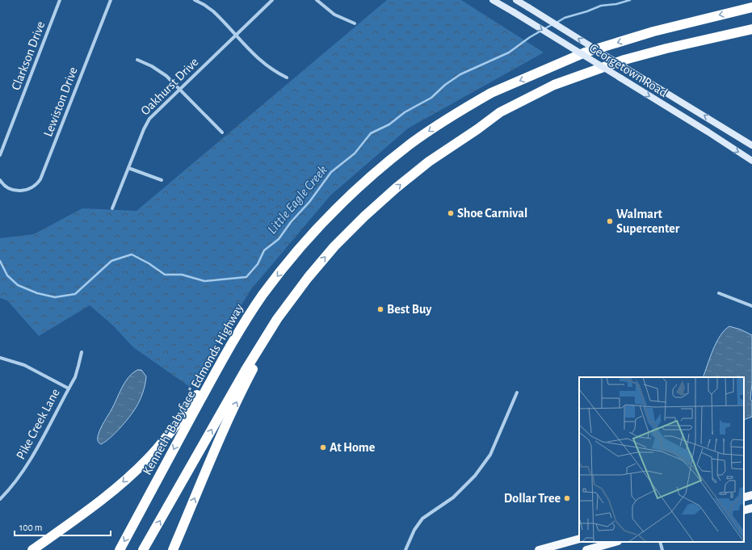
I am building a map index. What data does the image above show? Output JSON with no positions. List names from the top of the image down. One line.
{"streets":{"highway":["Kenneth \"Babyface\" Edmonds Highway"],"main road":["Georgetown Road"],"street":["Clarkson Drive","Oakhurst Drive","Lewiston Drive","Pike Creek Lane"]},"water":["Little Eagle Creek"],"places":["Shoe Carnival","Walmart Supercenter","Best Buy","At Home","Dollar Tree"],"scale_bar":"100 m"}
